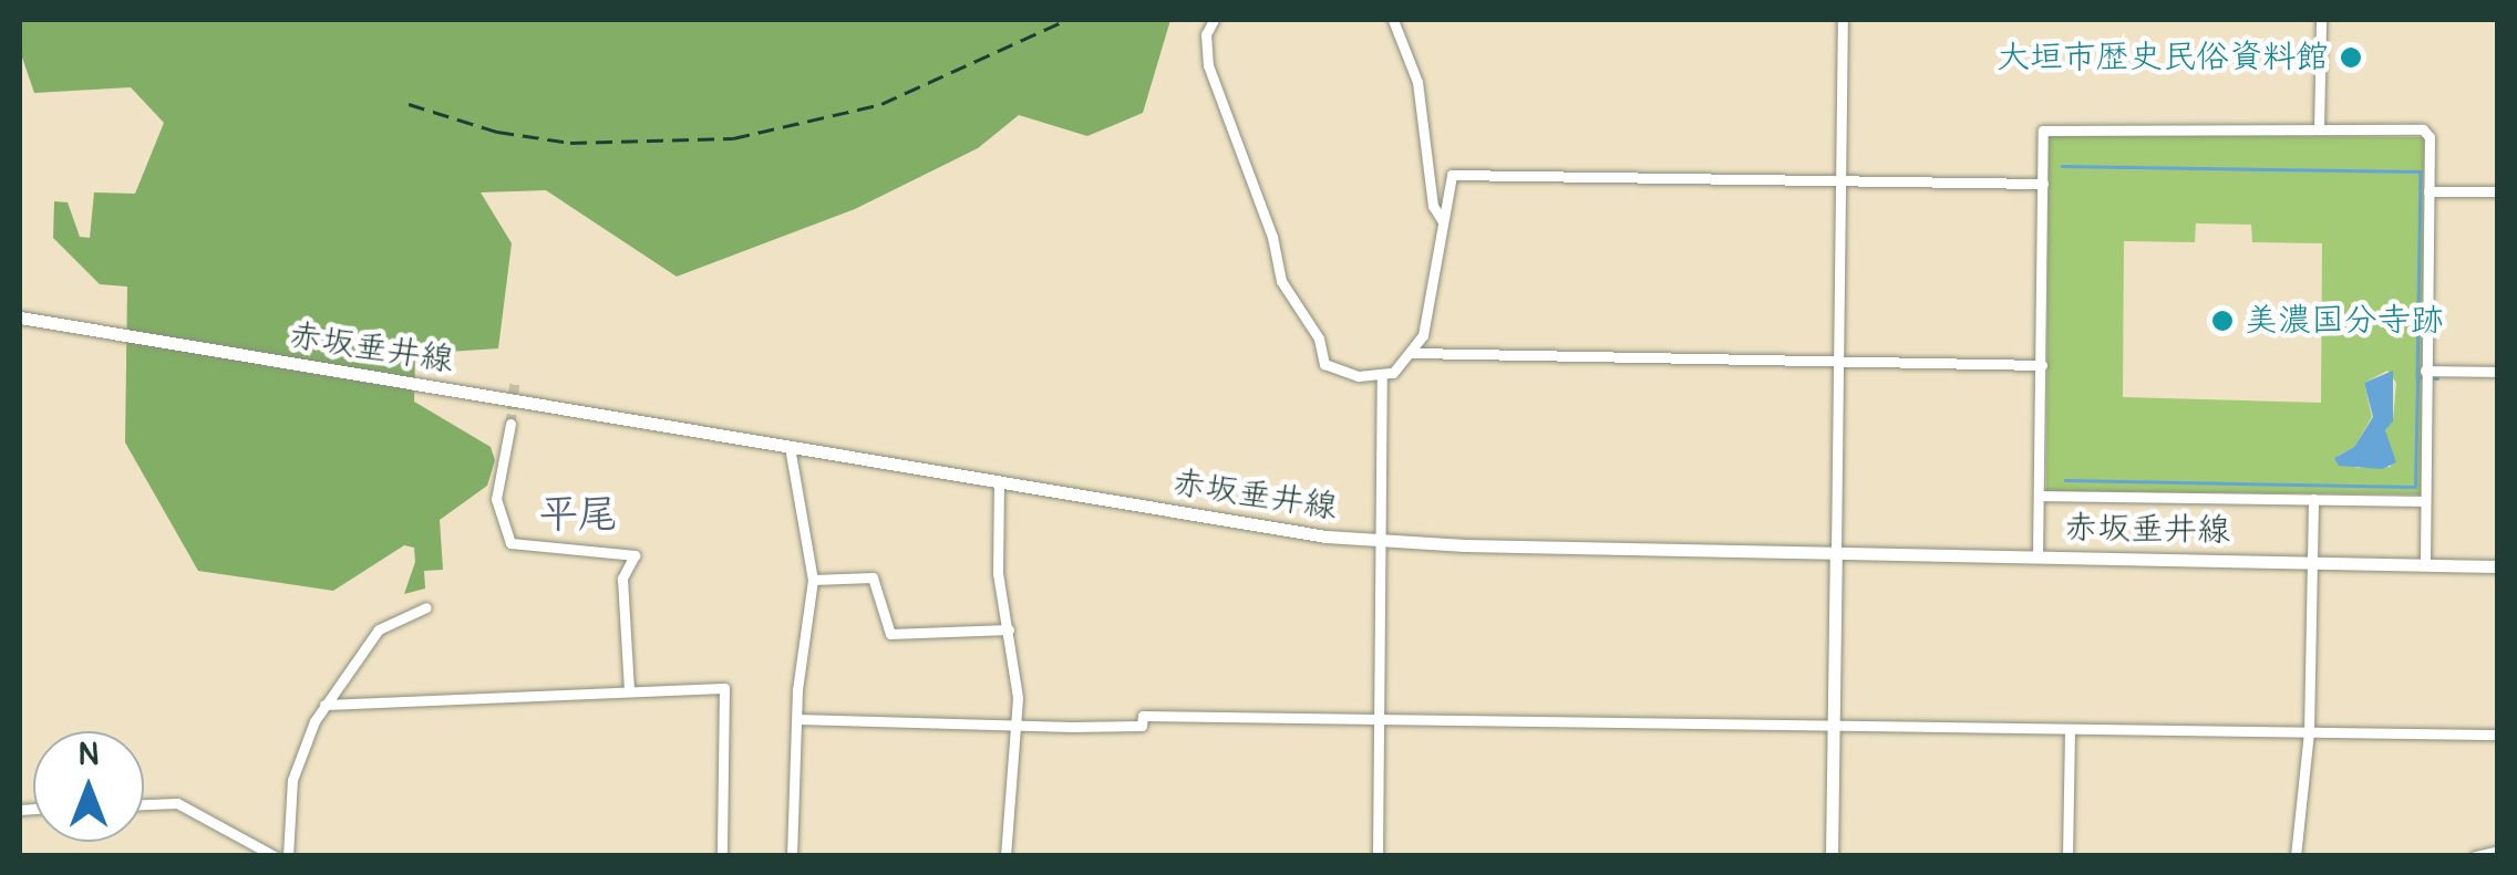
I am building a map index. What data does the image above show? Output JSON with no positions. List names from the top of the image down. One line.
{"streets":{"main road":["赤坂垂井線"]},"districts":["平尾"],"places":["大垣市歴史民俗資料館","美濃国分寺跡"],"north":"top"}
